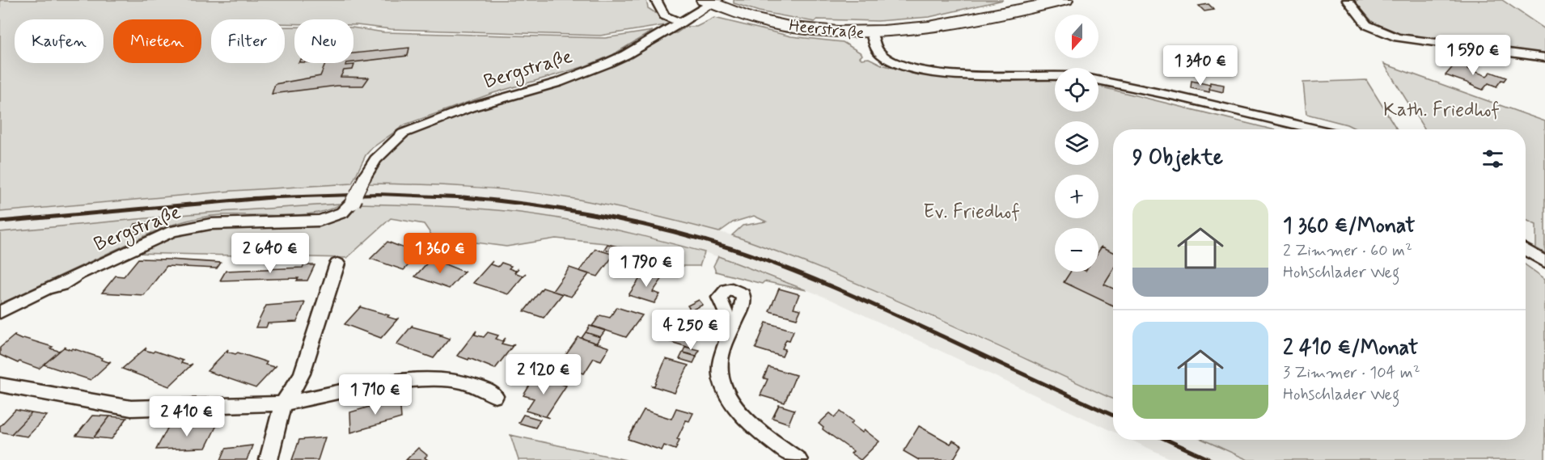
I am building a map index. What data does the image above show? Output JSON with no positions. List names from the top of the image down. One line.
{"streets":{"main road":["Heerstraße"],"street":["Bergstraße"]},"crossings":[["Heerstraße","Bergstraße"]],"parks":["Kath. Friedhof","Ev. Friedhof"],"north":"bottom","page":{"map_buttons":["+","−"],"chip":["Kaufen","Mieten","Filter","Neu"],"price":["1 590 €","1 340 €","2 640 €","1 360 €","1 790 €","4 250 €","2 120 €","1 710 €","2 410 €"],"heading":"9 Objekte","list":[{"name":"1 360 €/Monat","note":"2 Zimmer · 60 m² · Hohschlader Weg"},{"name":"2 410 €/Monat","note":"3 Zimmer · 104 m² · Hohschlader Weg"}]}}
